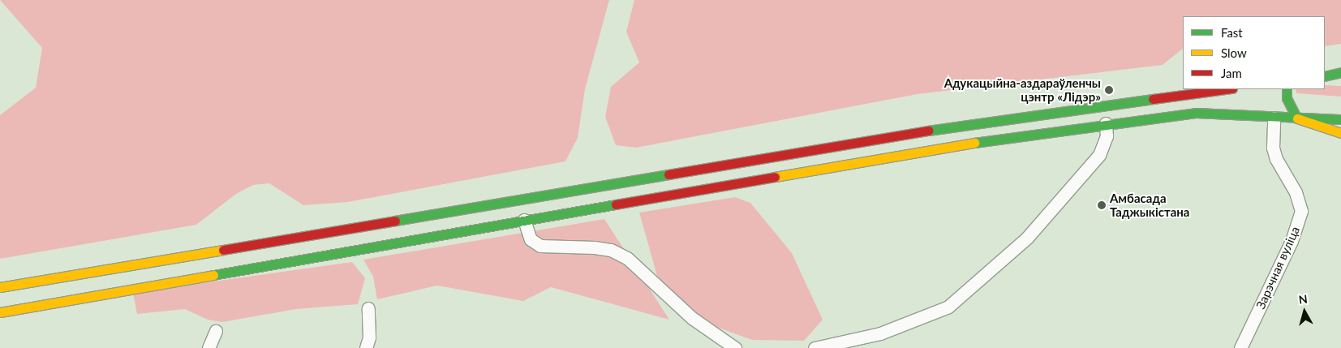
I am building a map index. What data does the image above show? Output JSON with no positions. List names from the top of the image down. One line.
{"streets":{"street":["Зарэчная вуліца"]},"places":["Адукацыйна-аздараўленчы цэнтр «Лідэр»","Амбасада Таджыкістана"],"legend":["Fast","Slow","Jam"],"north":"top"}
